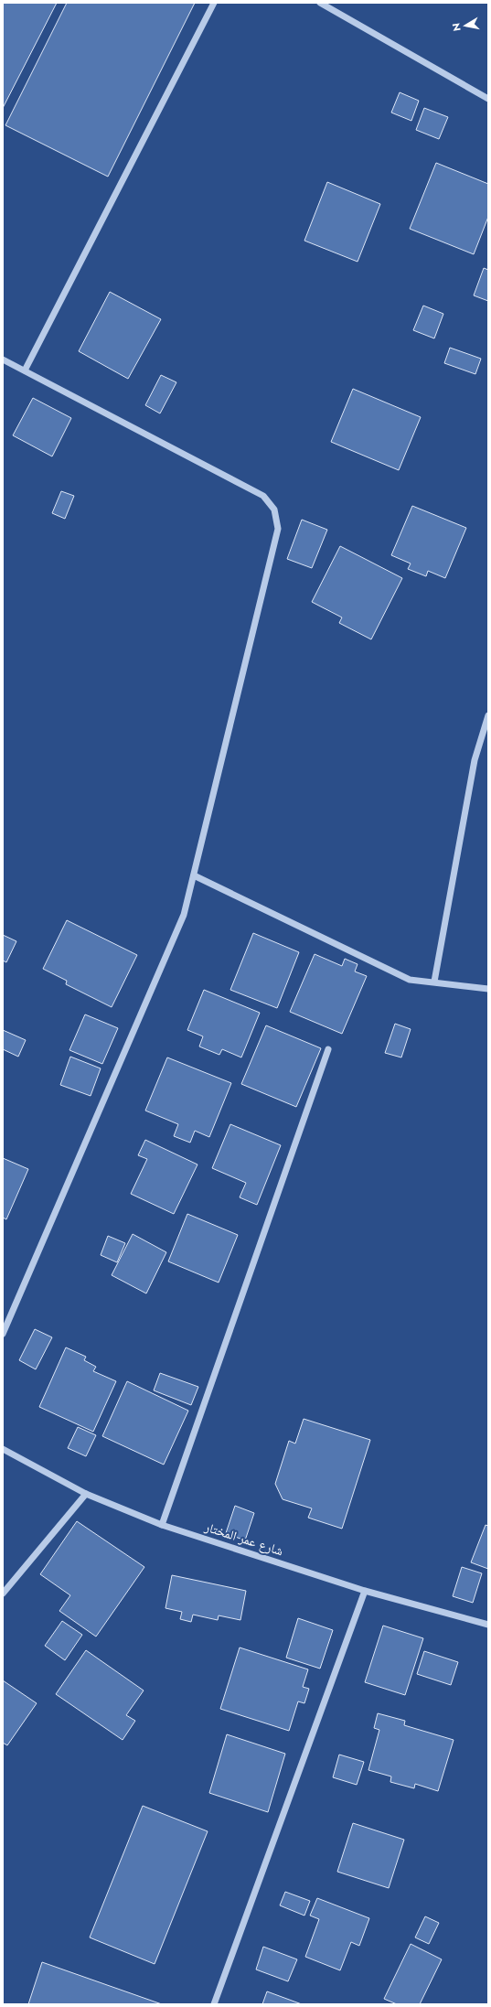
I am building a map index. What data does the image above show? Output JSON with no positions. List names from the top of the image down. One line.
{"streets":{"street":["شارع عمر المختار"]},"north":"left"}
